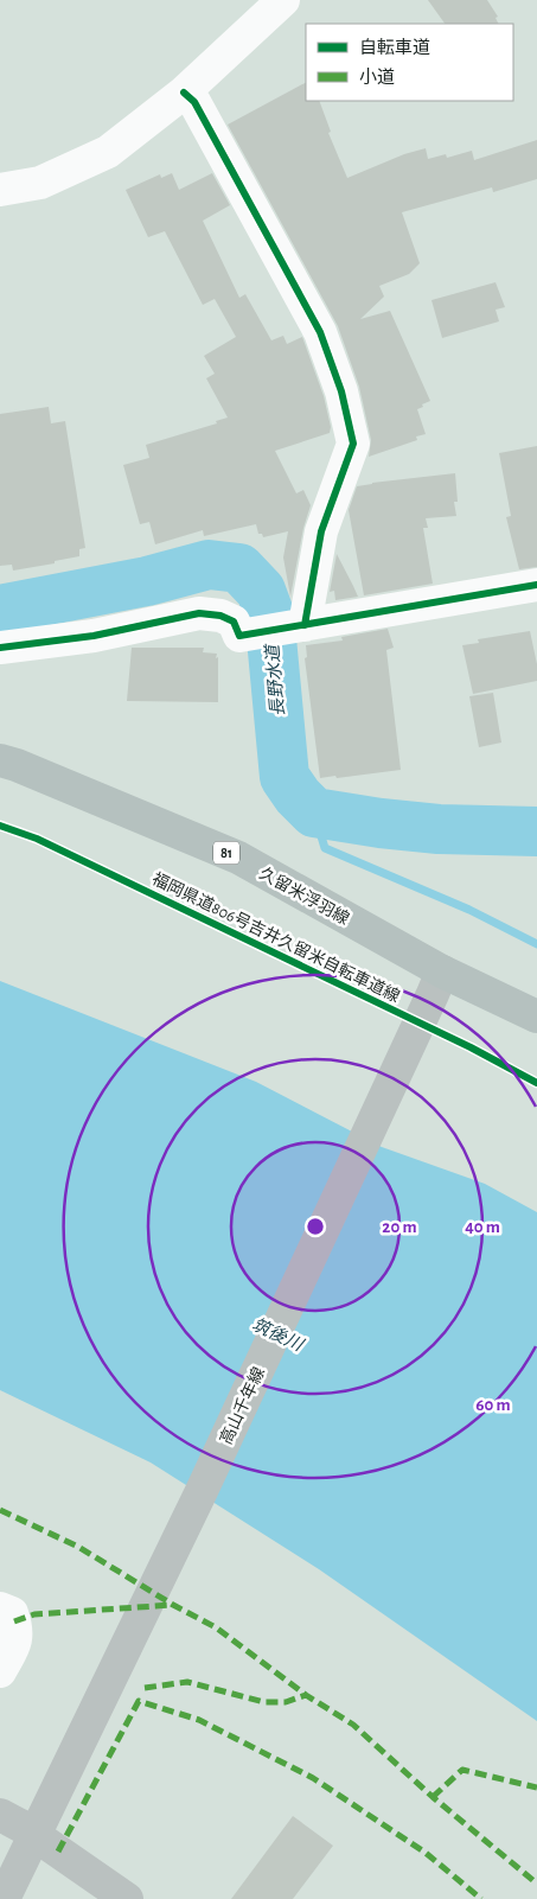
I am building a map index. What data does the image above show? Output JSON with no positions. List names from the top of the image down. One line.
{"streets":{"main road":["81","久留米浮羽線","高山千年線"],"cycle path":["福岡県道806号吉井久留米自転車道線"]},"crossings":[["久留米浮羽線","高山千年線"]],"water":["長野水道","筑後川"],"legend":["自転車道","小道"],"rings":["20 m","40 m","60 m"]}
